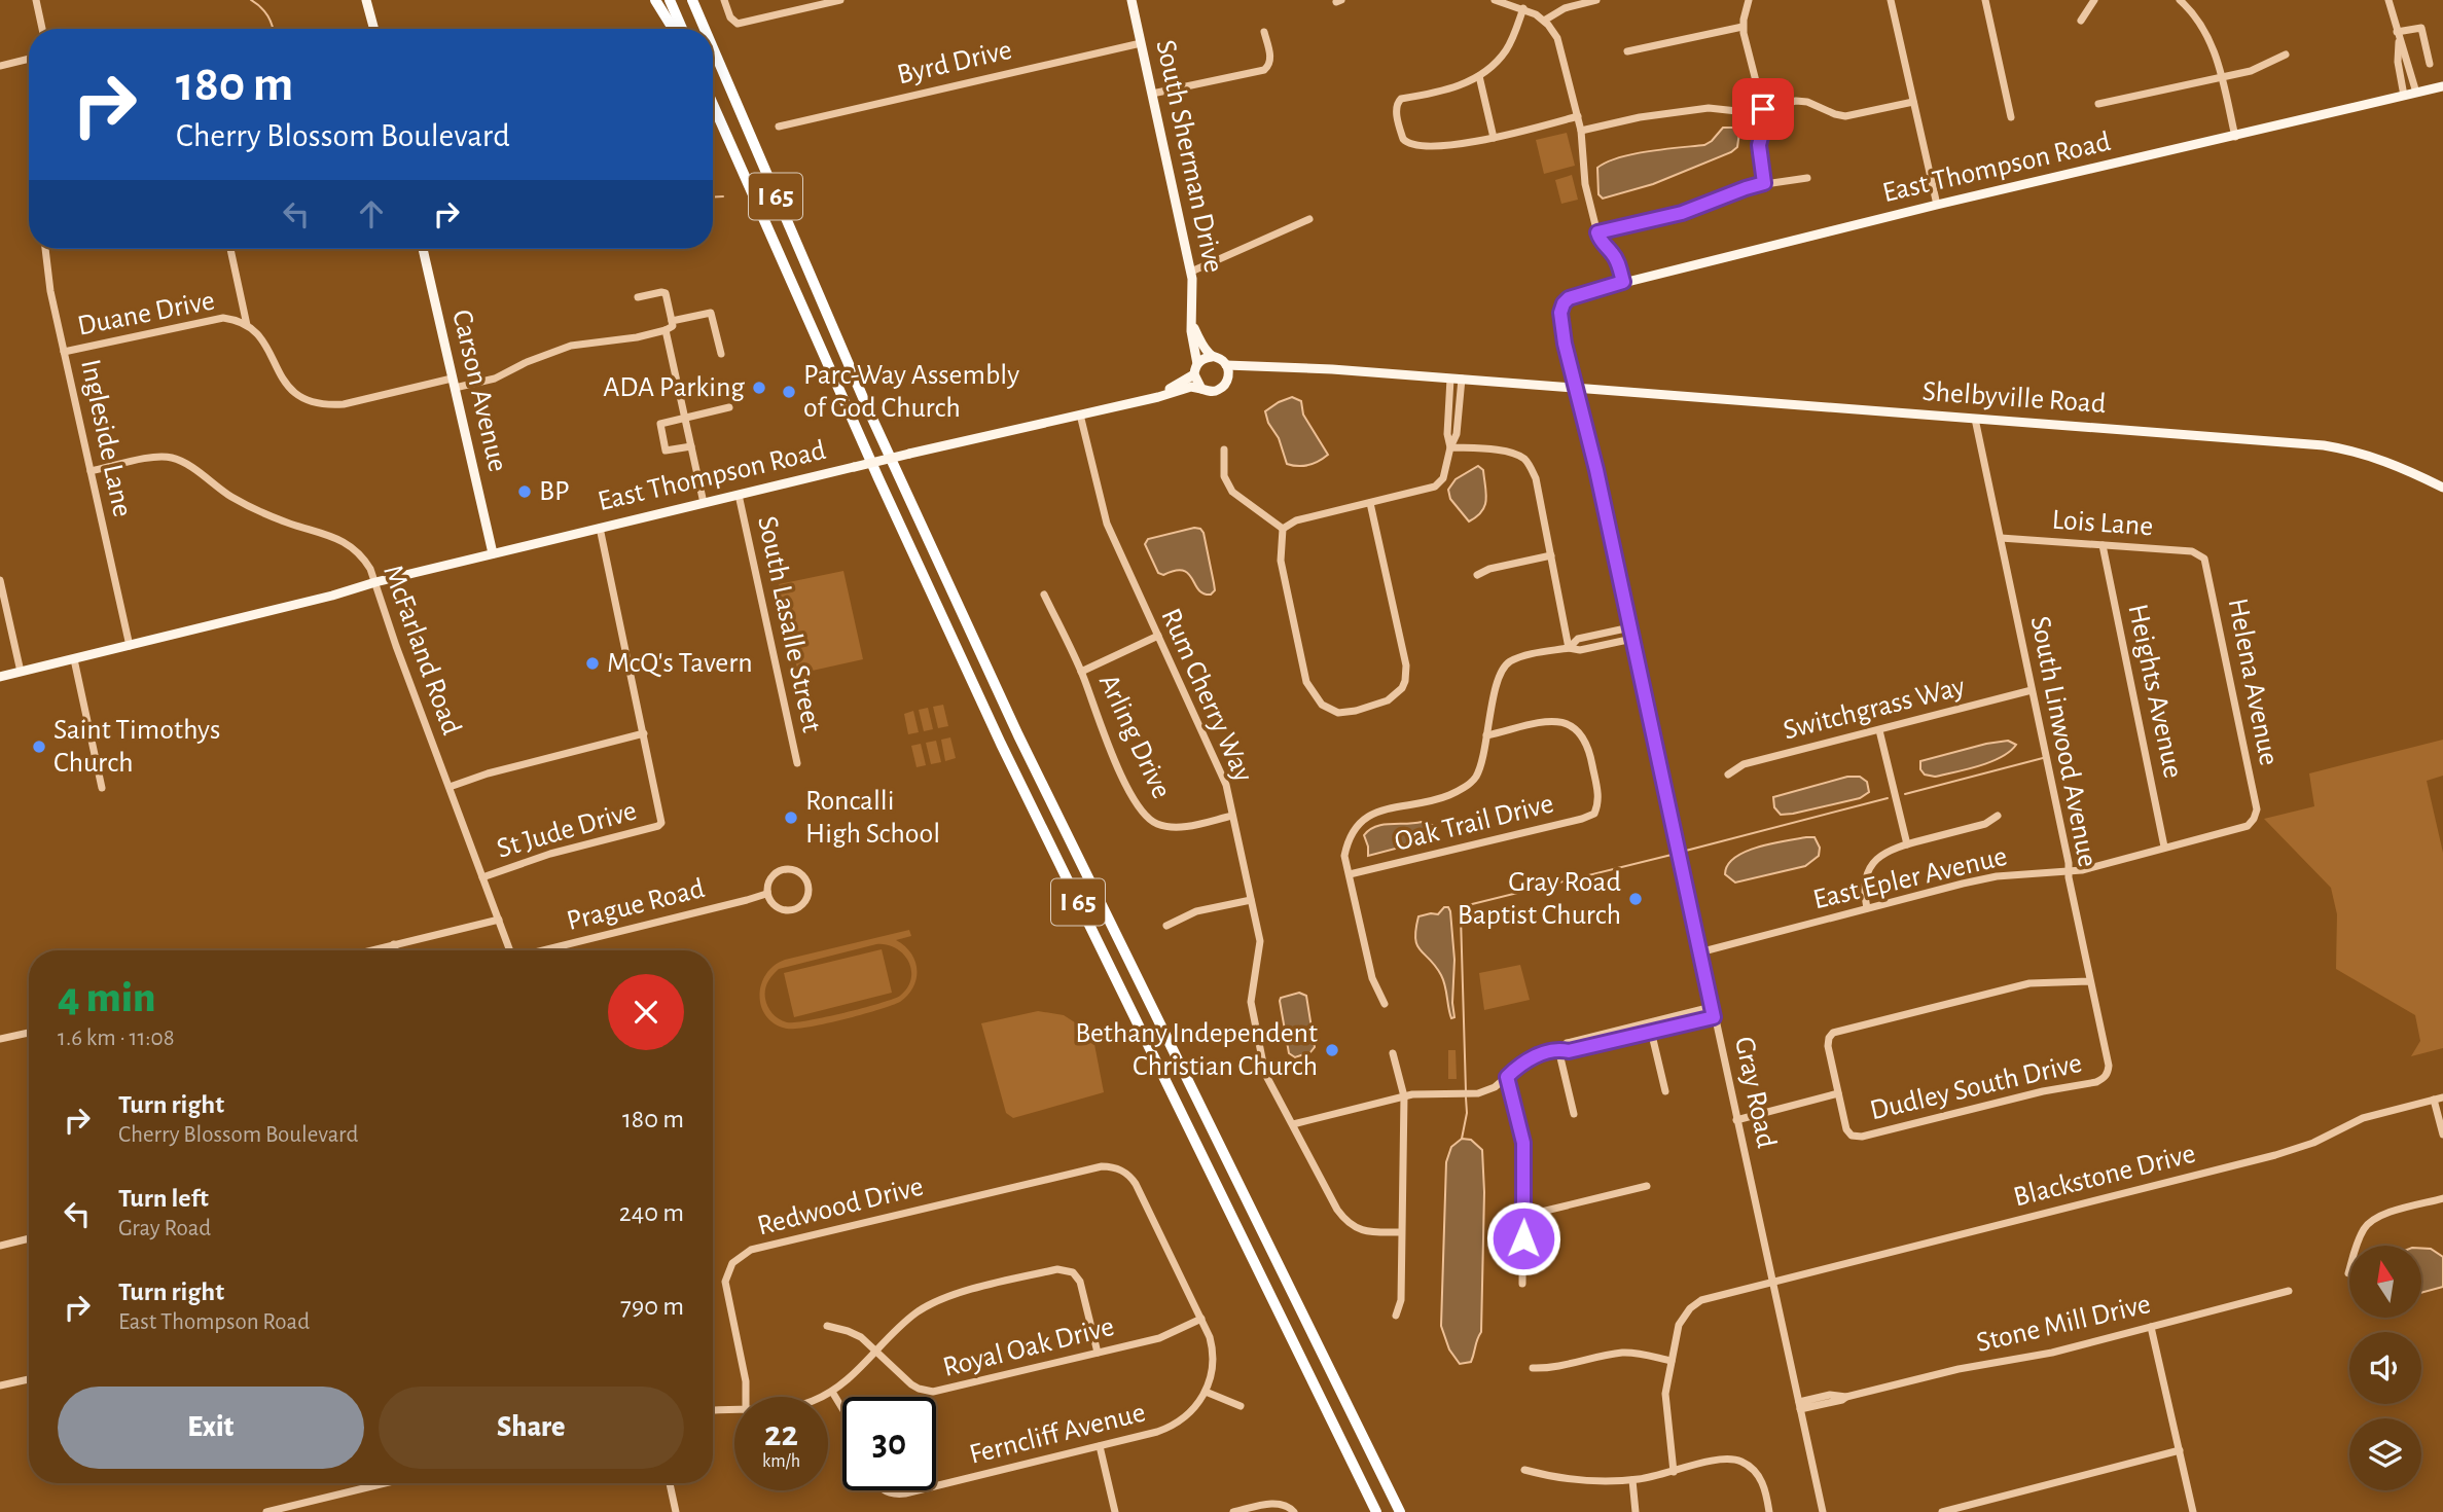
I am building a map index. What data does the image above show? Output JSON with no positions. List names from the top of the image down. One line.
{"streets":{"highway":["I 65"],"main road":["South Sherman Drive","East Thompson Road","Carson Avenue","Shelbyville Road","Gray Road"],"street":["Byrd Drive","Duane Drive","Ingleside Lane","Lois Lane","South Lasalle Street","McFarland Road","Helena Avenue","Heights Avenue","Rum Cherry Way","Switchgrass Way","Arling Drive","South Linwood Avenue","Oak Trail Drive","St Jude Drive","East Epler Avenue","Prague Road","Dudley South Drive","Blackstone Drive","Redwood Drive","Stone Mill Drive","Royal Oak Drive","Ferncliff Avenue"]},"crossings":[["Byrd Drive","South Sherman Drive"],["South Sherman Drive","East Thompson Road"],["East Thompson Road","Carson Avenue"],["East Thompson Road","South Lasalle Street"],["East Thompson Road","Rum Cherry Way"],["East Thompson Road","Gray Road"],["Duane Drive","Carson Avenue"],["Duane Drive","Ingleside Lane"],["Shelbyville Road","South Linwood Avenue"],["Shelbyville Road","Gray Road"],["Ingleside Lane","McFarland Road"],["Lois Lane","Helena Avenue"],["Lois Lane","Heights Avenue"],["Lois Lane","South Linwood Avenue"],["McFarland Road","St Jude Drive"],["Helena Avenue","East Epler Avenue"],["Heights Avenue","East Epler Avenue"],["Rum Cherry Way","Arling Drive"],["Switchgrass Way","South Linwood Avenue"],["South Linwood Avenue","East Epler Avenue"],["South Linwood Avenue","Dudley South Drive"],["East Epler Avenue","Gray Road"],["Gray Road","Blackstone Drive"],["Gray Road","Stone Mill Drive"],["Redwood Drive","Royal Oak Drive"]],"places":["ADA Parking","Parc-Way Assembly of God Church","BP","McQ's Tavern","Saint Timothys Church","Roncalli High School","Gray Road Baptist Church","Bethany Independent Christian Church"],"north":"top","page":{"turn":["180 m","Cherry Blossom Boulevard"],"heading":["4 min","1.6 km · 11:08"],"list":[{"name":"Turn right","note":"Cherry Blossom Boulevard","value":"180 m"},{"name":"Turn left","note":"Gray Road","value":"240 m"},{"name":"Turn right","note":"East Thompson Road","value":"790 m"}],"buttons":["Exit","Share"],"speed":"22 km/h","limit":"30"}}
